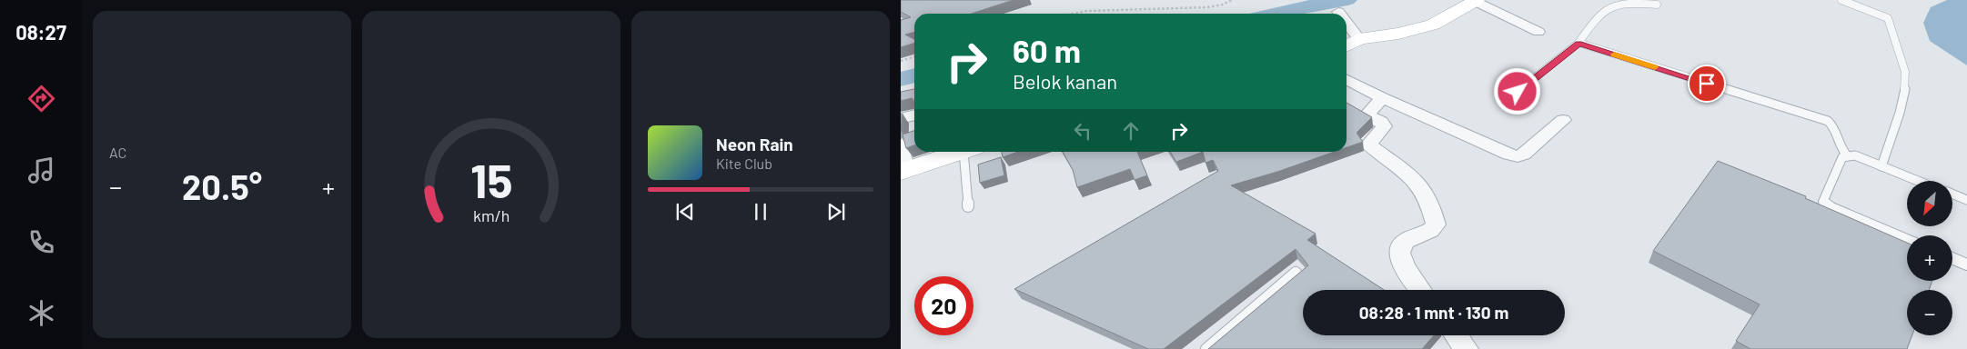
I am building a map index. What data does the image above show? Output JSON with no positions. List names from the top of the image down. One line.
{"north":"bottom left","page":{"tabs":"08:27","tile":"AC","turn":["60 m","Belok kanan"],"song":["Neon Rain","Kite Club"],"heat":["−","20.5°","+"],"map_buttons":["+","−"],"limit":"20","trip":"08:28 · 1 mnt · 130 m","gauge":["15","km/h"]}}
